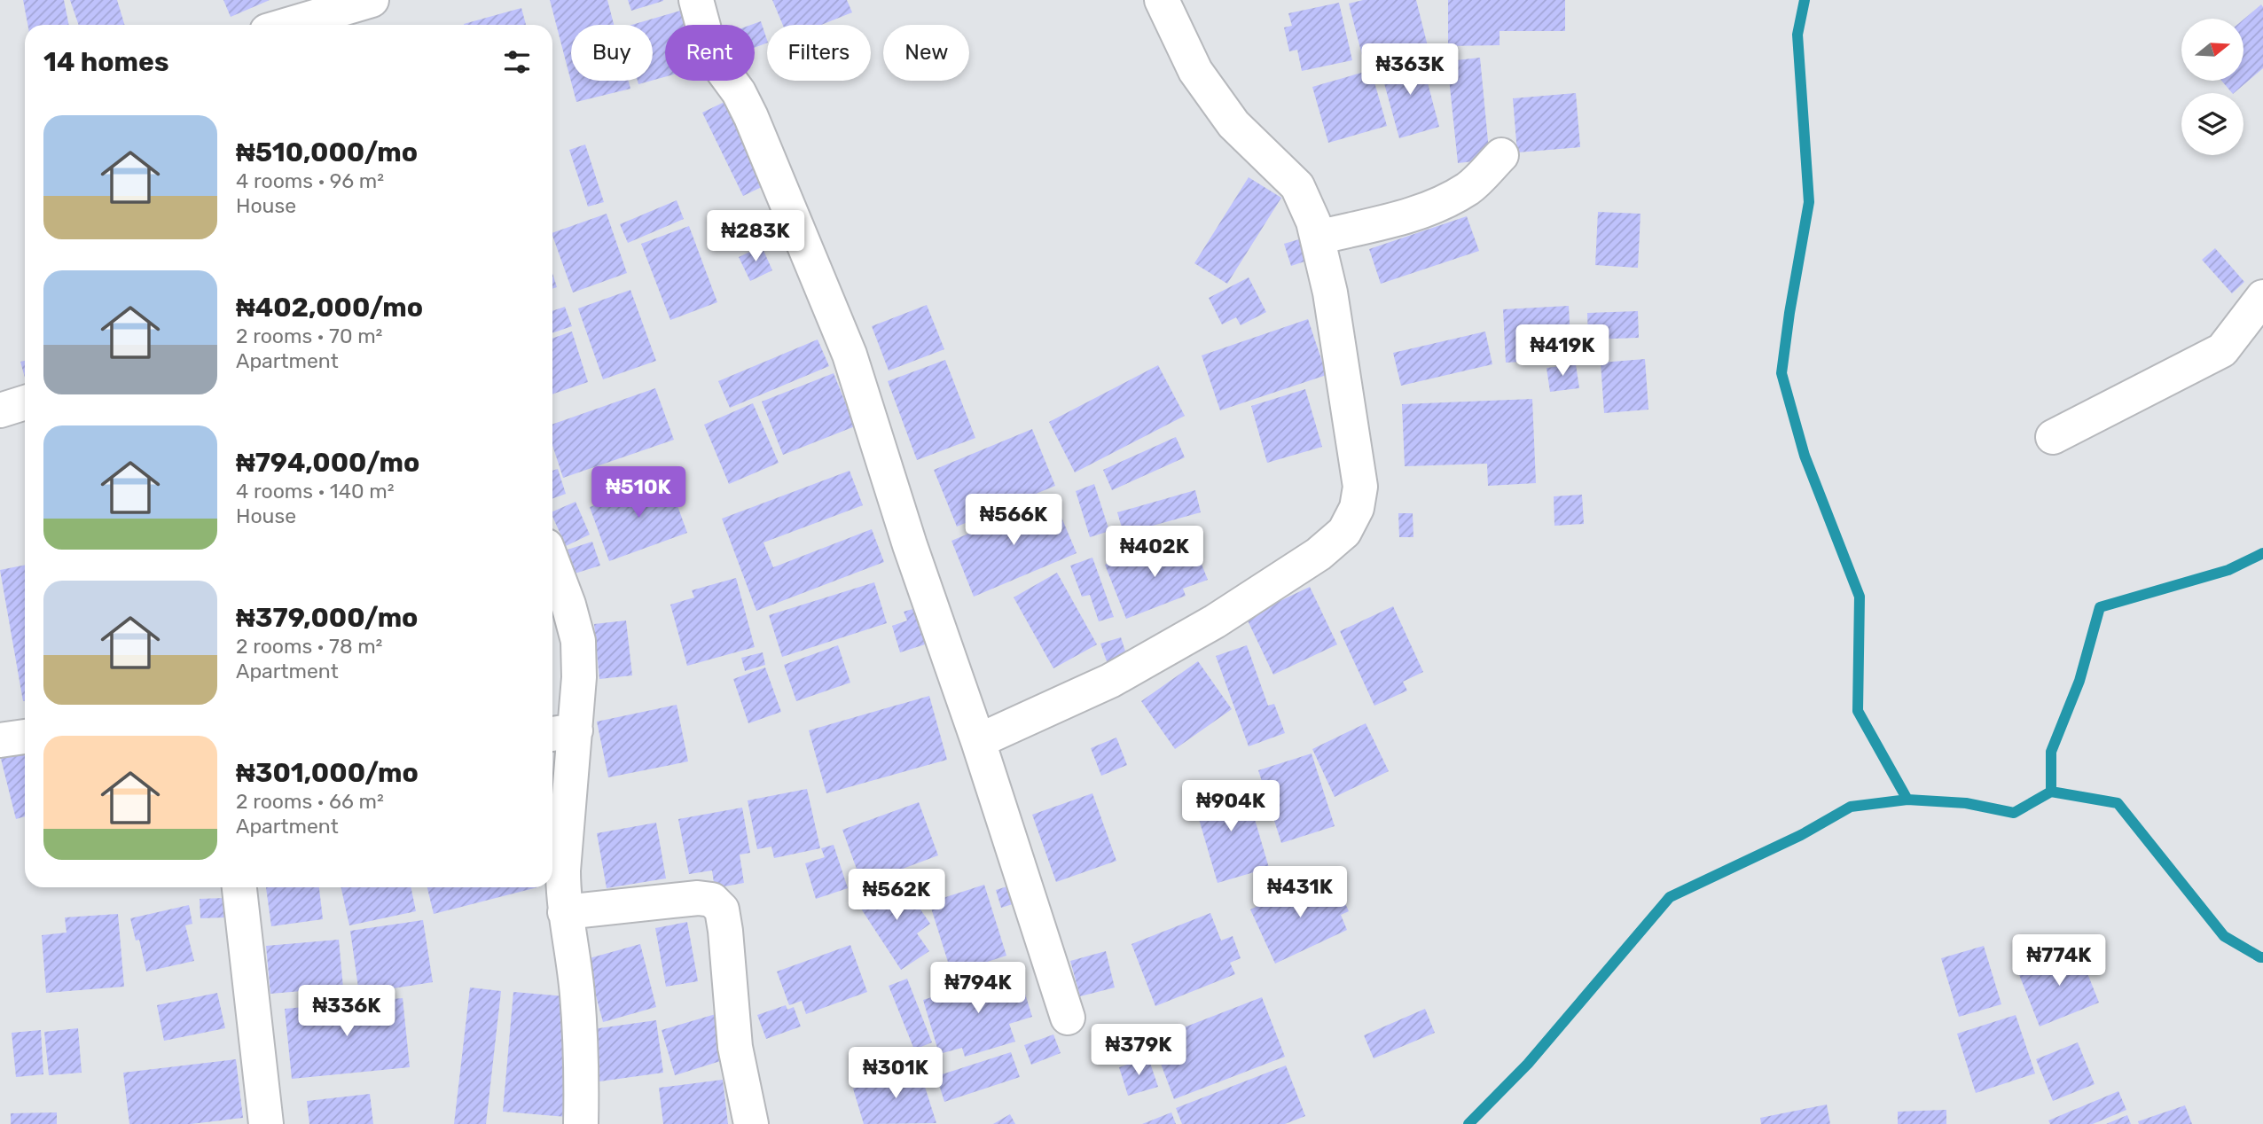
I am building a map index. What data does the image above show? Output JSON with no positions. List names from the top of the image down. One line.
{"north":"right","page":{"chip":["Buy","Rent","Filters","New"],"heading":"14 homes","price":["₦363K","₦283K","₦419K","₦510K","₦566K","₦402K","₦904K","₦431K","₦562K","₦774K","₦794K","₦336K","₦379K","₦301K"],"list":[{"name":"₦510,000/mo","note":"4 rooms · 96 m² · House"},{"name":"₦402,000/mo","note":"2 rooms · 70 m² · Apartment"},{"name":"₦794,000/mo","note":"4 rooms · 140 m² · House"},{"name":"₦379,000/mo","note":"2 rooms · 78 m² · Apartment"},{"name":"₦301,000/mo","note":"2 rooms · 66 m² · Apartment"}]}}
